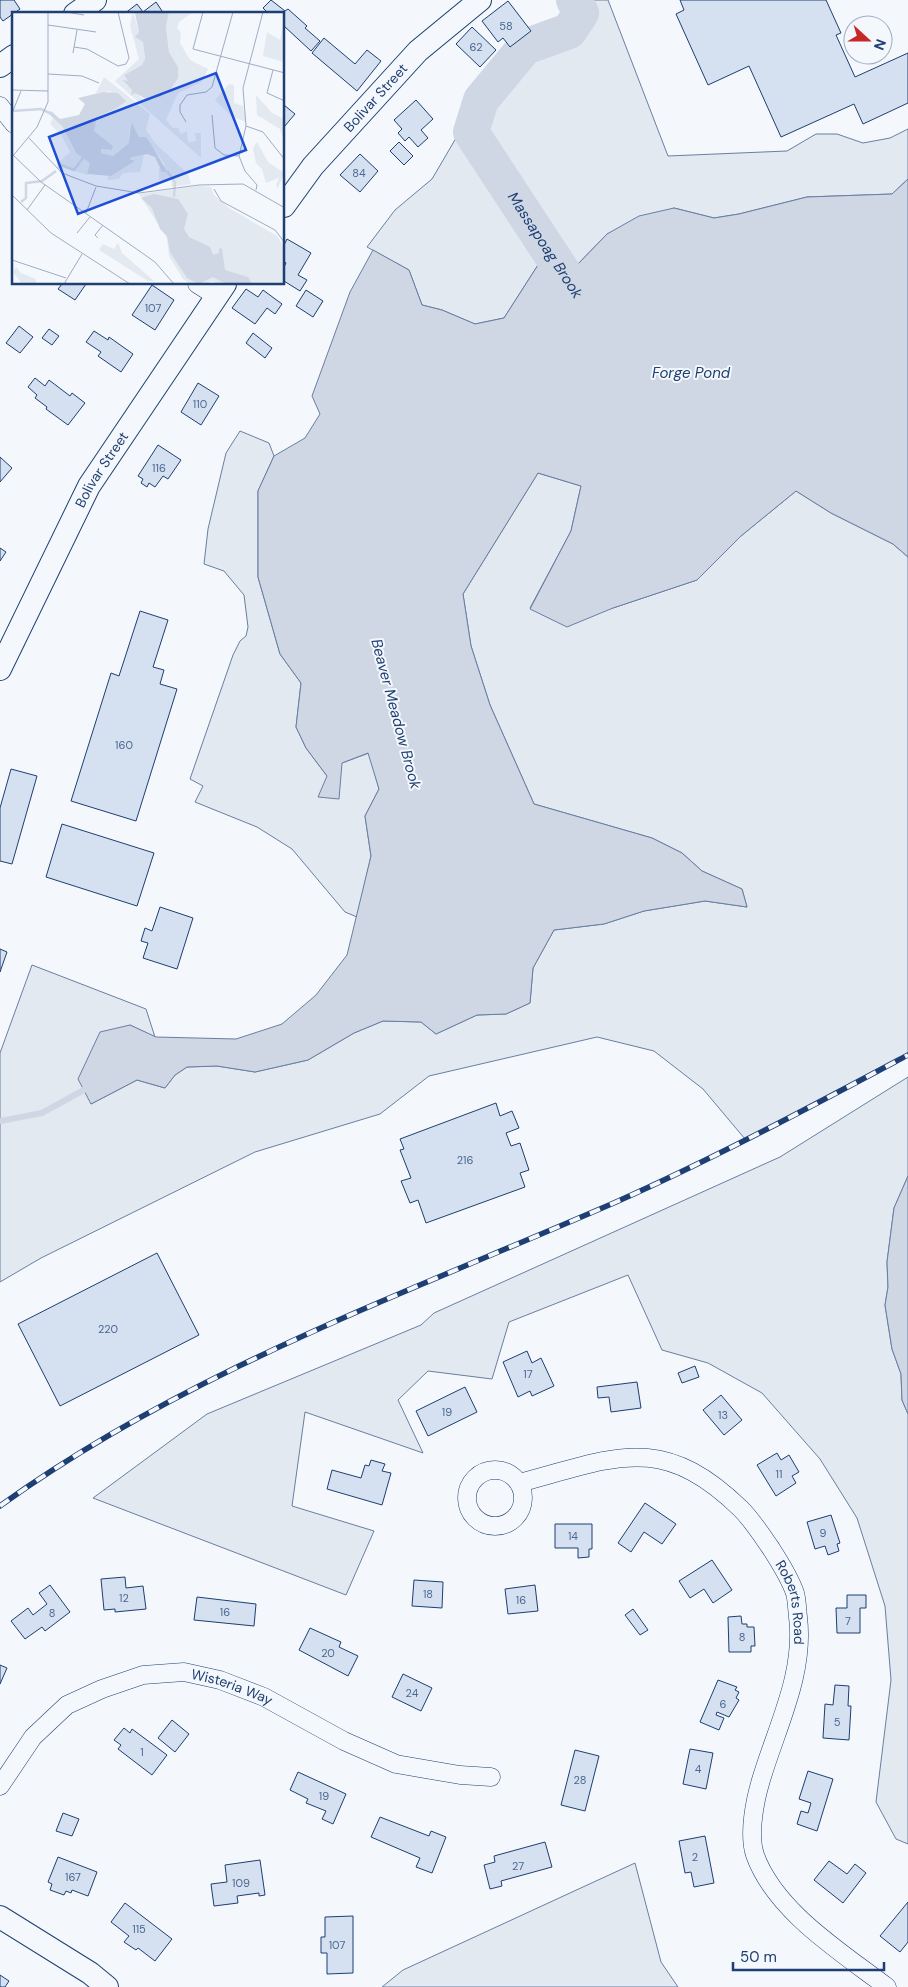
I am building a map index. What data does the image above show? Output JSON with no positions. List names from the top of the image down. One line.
{"streets":{"street":["Bolivar Street","Roberts Road","Wisteria Way"]},"water":["Massapoag Brook","Forge Pond","Beaver Meadow Brook"],"house_numbers":["58","62","84","107","110","116","160","216","220","17","19","13","11","9","14","18","12","16","16","8","7","8","20","24","6","5","1","4","28","19","2","27","167","109","115","107"],"scale_bar":"50 m","north":"right"}
